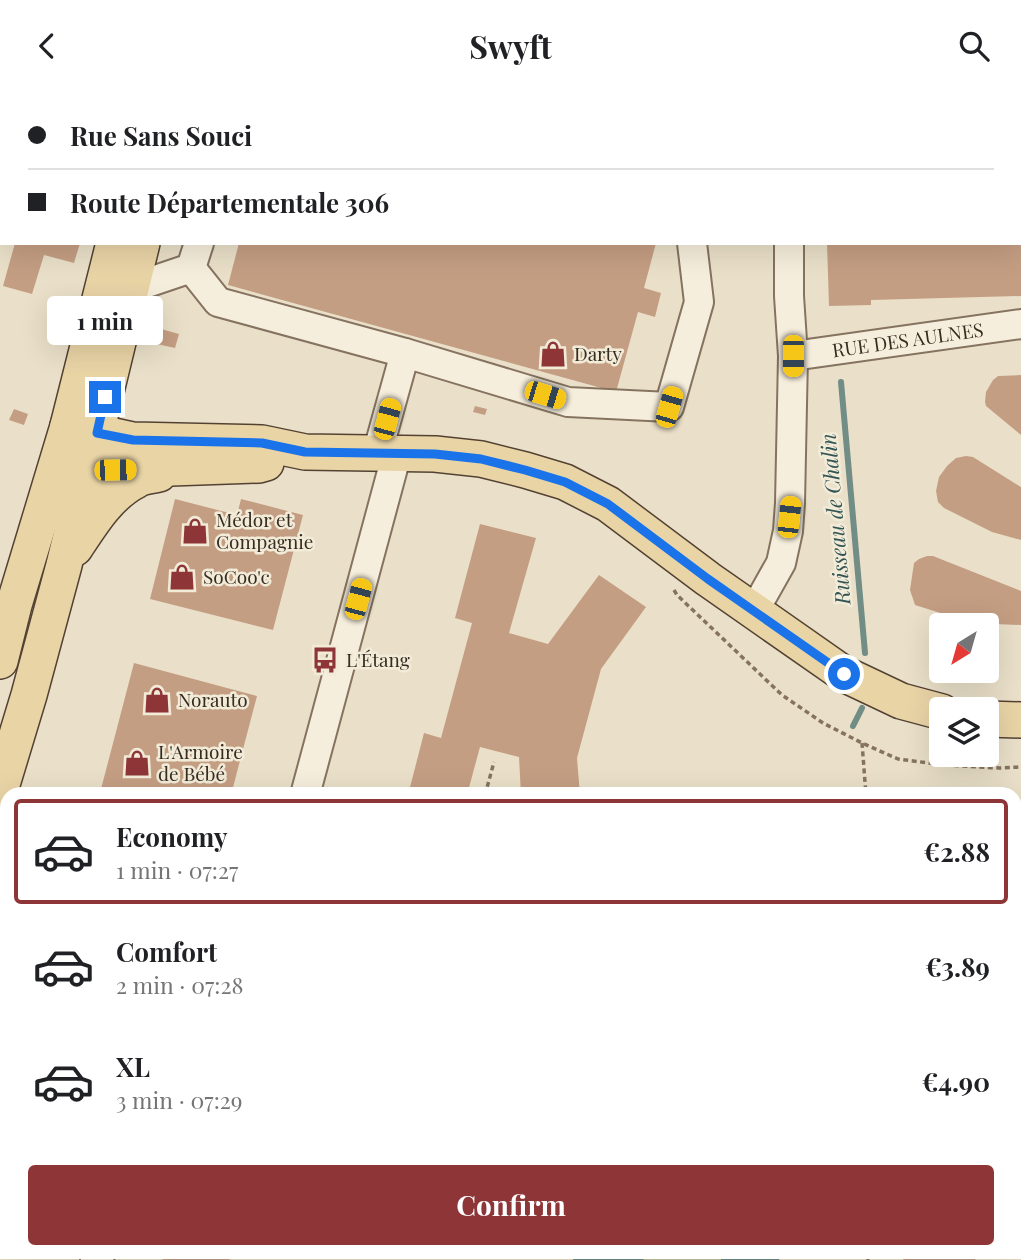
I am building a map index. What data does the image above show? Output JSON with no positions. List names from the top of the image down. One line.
{"streets":{"street":["RUE DES AULNES"]},"water":["Ruisseau de Chalin"],"places":{"shop":["Darty","Médor et Compagnie","SoCoo'c","Norauto","L'Armoire de Bébé"],"bus stop":["L'Étang"]},"north":"bottom left","page":{"header":"Swyft","banner":["Rue Sans Souci","Route Départementale 306"],"bubble":"1 min","list":[{"name":"Economy","note":"1 min · 07:27","value":"€2.88"},{"name":"Comfort","note":"2 min · 07:28","value":"€3.89"},{"name":"XL","note":"3 min · 07:29","value":"€4.90"}],"buttons":"Confirm"}}
